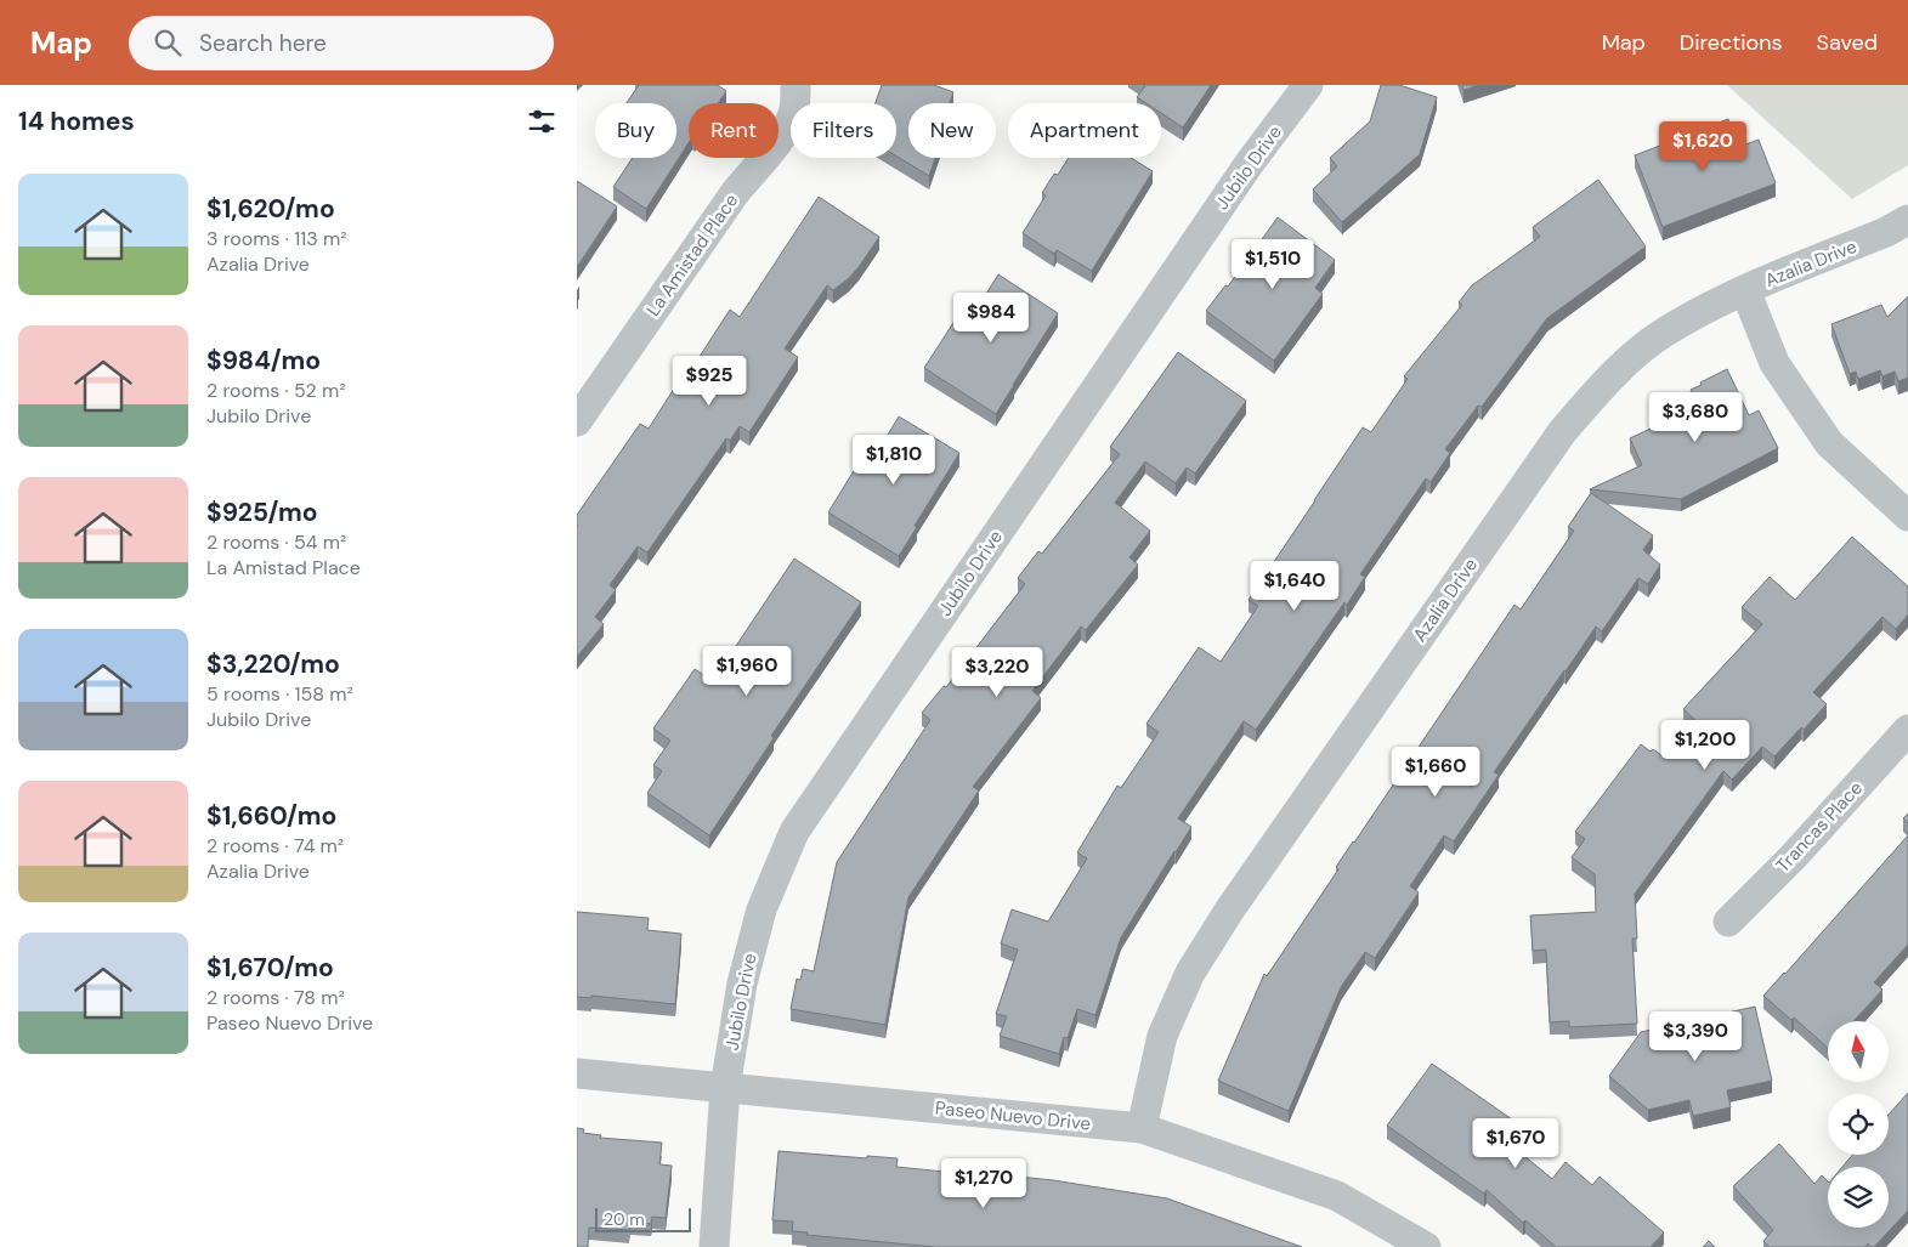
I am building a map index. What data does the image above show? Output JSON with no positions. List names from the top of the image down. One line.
{"streets":{"street":["Jubilo Drive","La Amistad Place","Azalia Drive","Trancas Place","Paseo Nuevo Drive"]},"crossings":[["Jubilo Drive","Paseo Nuevo Drive"],["Azalia Drive","Paseo Nuevo Drive"]],"scale_bar":"20 m","north":"top","page":{"header":"Map","search":"Search here","nav":["Map","Directions","Saved"],"heading":"14 homes","chip":["Buy","Rent","Filters","New","Apartment"],"price":["$1,620","$1,510","$984","$925","$3,680","$1,810","$1,640","$1,960","$3,220","$1,200","$1,660","$3,390","$1,670","$1,270"],"list":[{"name":"$1,620/mo","note":"3 rooms · 113 m² · Azalia Drive"},{"name":"$984/mo","note":"2 rooms · 52 m² · Jubilo Drive"},{"name":"$925/mo","note":"2 rooms · 54 m² · La Amistad Place"},{"name":"$3,220/mo","note":"5 rooms · 158 m² · Jubilo Drive"},{"name":"$1,660/mo","note":"2 rooms · 74 m² · Azalia Drive"},{"name":"$1,670/mo","note":"2 rooms · 78 m² · Paseo Nuevo Drive"}],"scale":"20 m"}}
